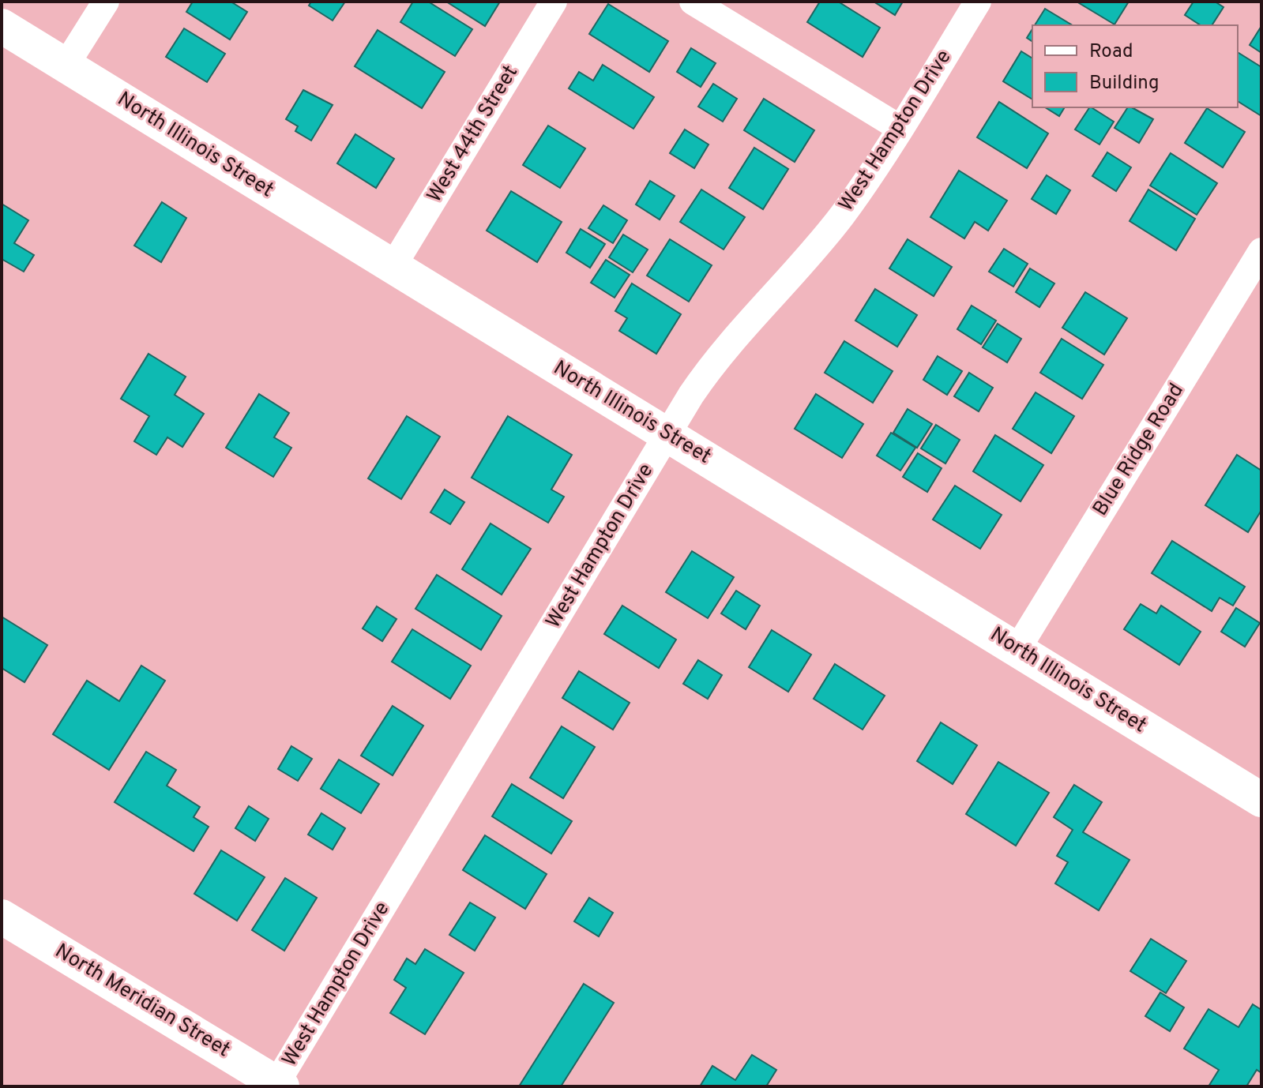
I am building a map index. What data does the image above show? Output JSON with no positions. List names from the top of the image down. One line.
{"streets":{"street":["West Hampton Drive","West 44th Street","North Illinois Street","Blue Ridge Road","North Meridian Street"]},"crossings":[["West Hampton Drive","North Illinois Street"],["West Hampton Drive","North Meridian Street"],["West 44th Street","North Illinois Street"],["North Illinois Street","Blue Ridge Road"]],"legend":["Road","Building"]}
